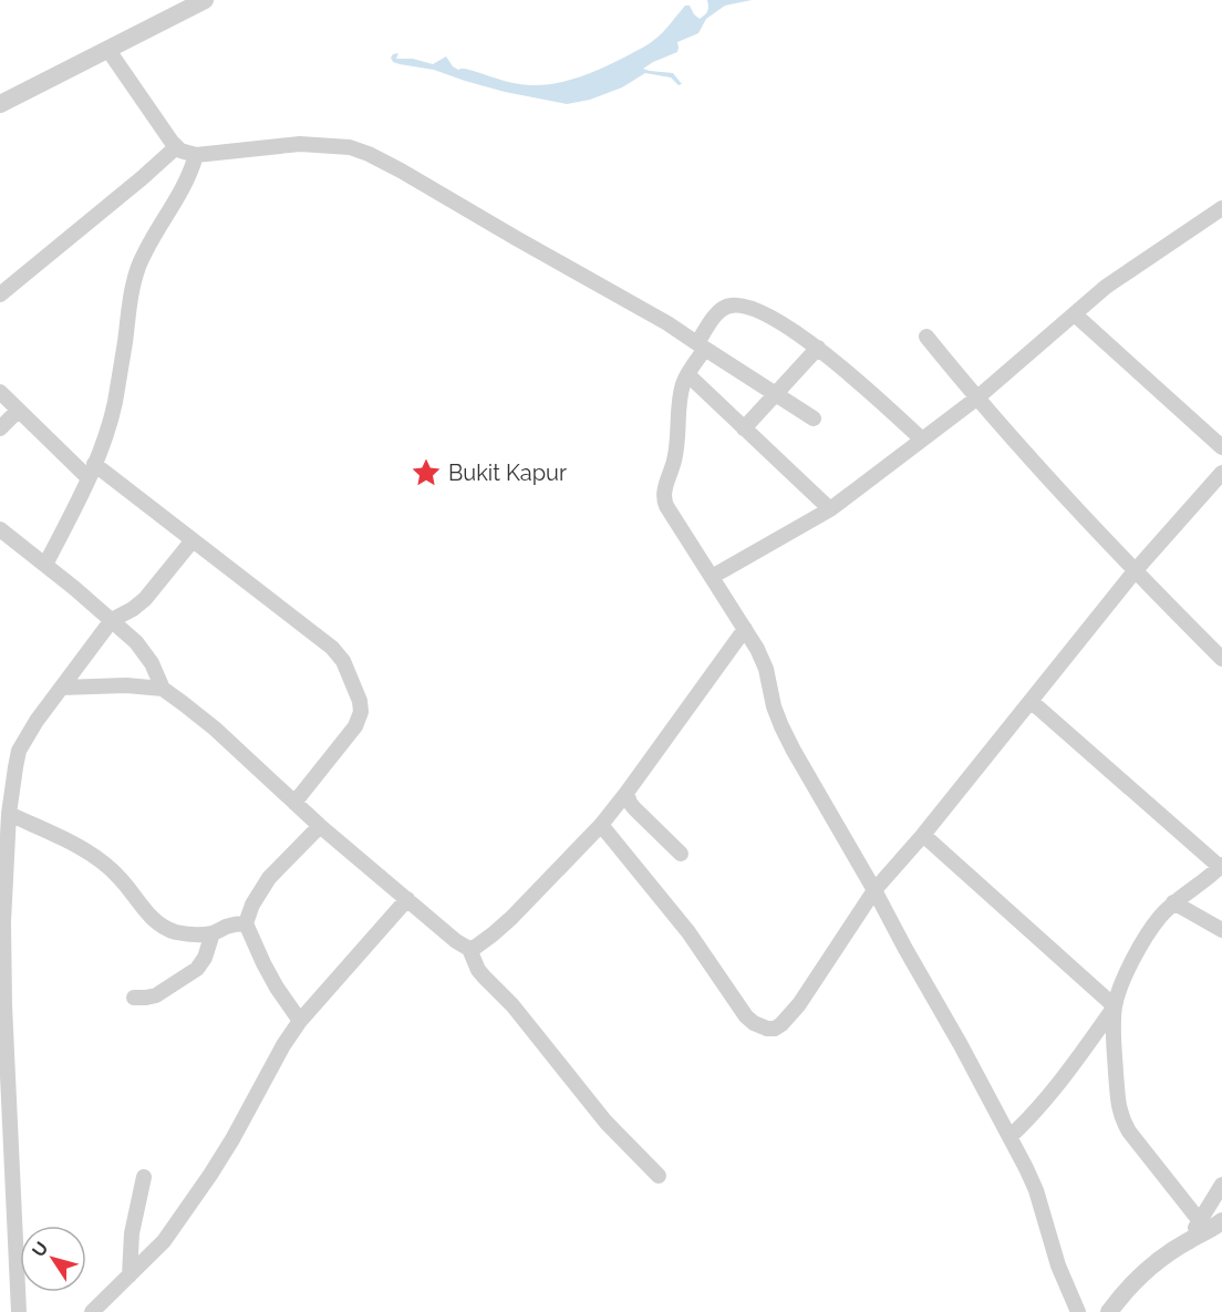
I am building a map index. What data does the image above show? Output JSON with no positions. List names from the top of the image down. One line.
{"places":{"place":["Bukit Kapur"]},"north":"top left"}
